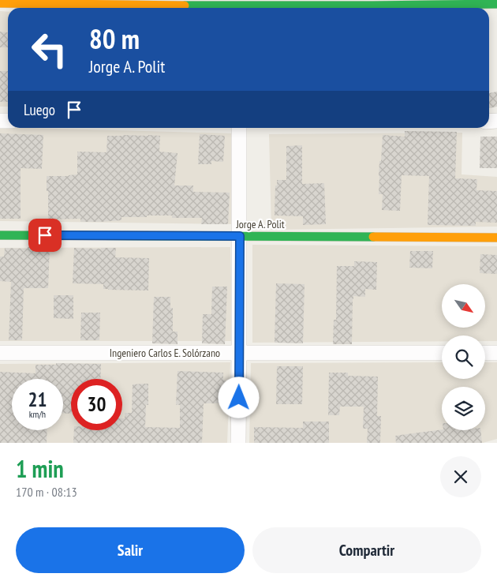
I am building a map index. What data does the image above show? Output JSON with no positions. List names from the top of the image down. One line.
{"streets":{"street":["Jorge A. Polit","Ingeniero Carlos E. Solórzano"]},"north":"bottom right","page":{"turn":["80 m","Jorge A. Polit"],"then":"Luego","speed":"21 km/h","limit":"30","heading":["1 min","170 m · 08:13"],"buttons":["Salir","Compartir"]}}
